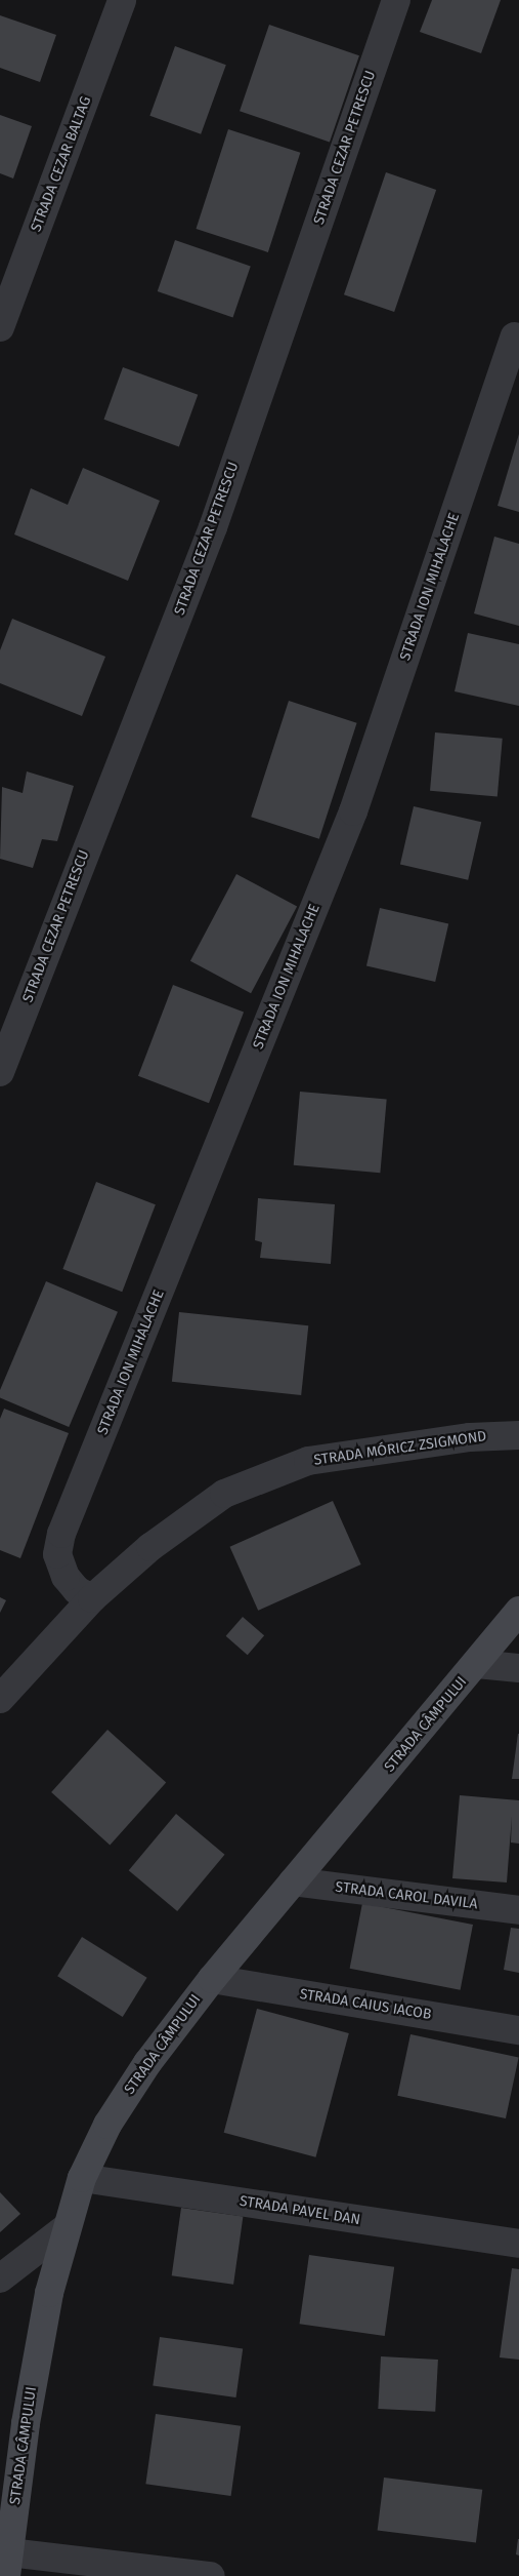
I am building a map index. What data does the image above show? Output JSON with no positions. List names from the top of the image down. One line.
{"streets":{"street":["STRADA CEZAR PETRESCU","STRADA CEZAR BALTAG","STRADA ION MIHALACHE","STRADA MÓRICZ ZSIGMOND","STRADA CÂMPULUI","STRADA CAROL DAVILA","STRADA CAIUS IACOB","STRADA PAVEL DAN"]},"crossings":[["STRADA ION MIHALACHE","STRADA MÓRICZ ZSIGMOND"],["STRADA CÂMPULUI","STRADA CAROL DAVILA"],["STRADA CÂMPULUI","STRADA CAIUS IACOB"],["STRADA CÂMPULUI","STRADA PAVEL DAN"]]}
